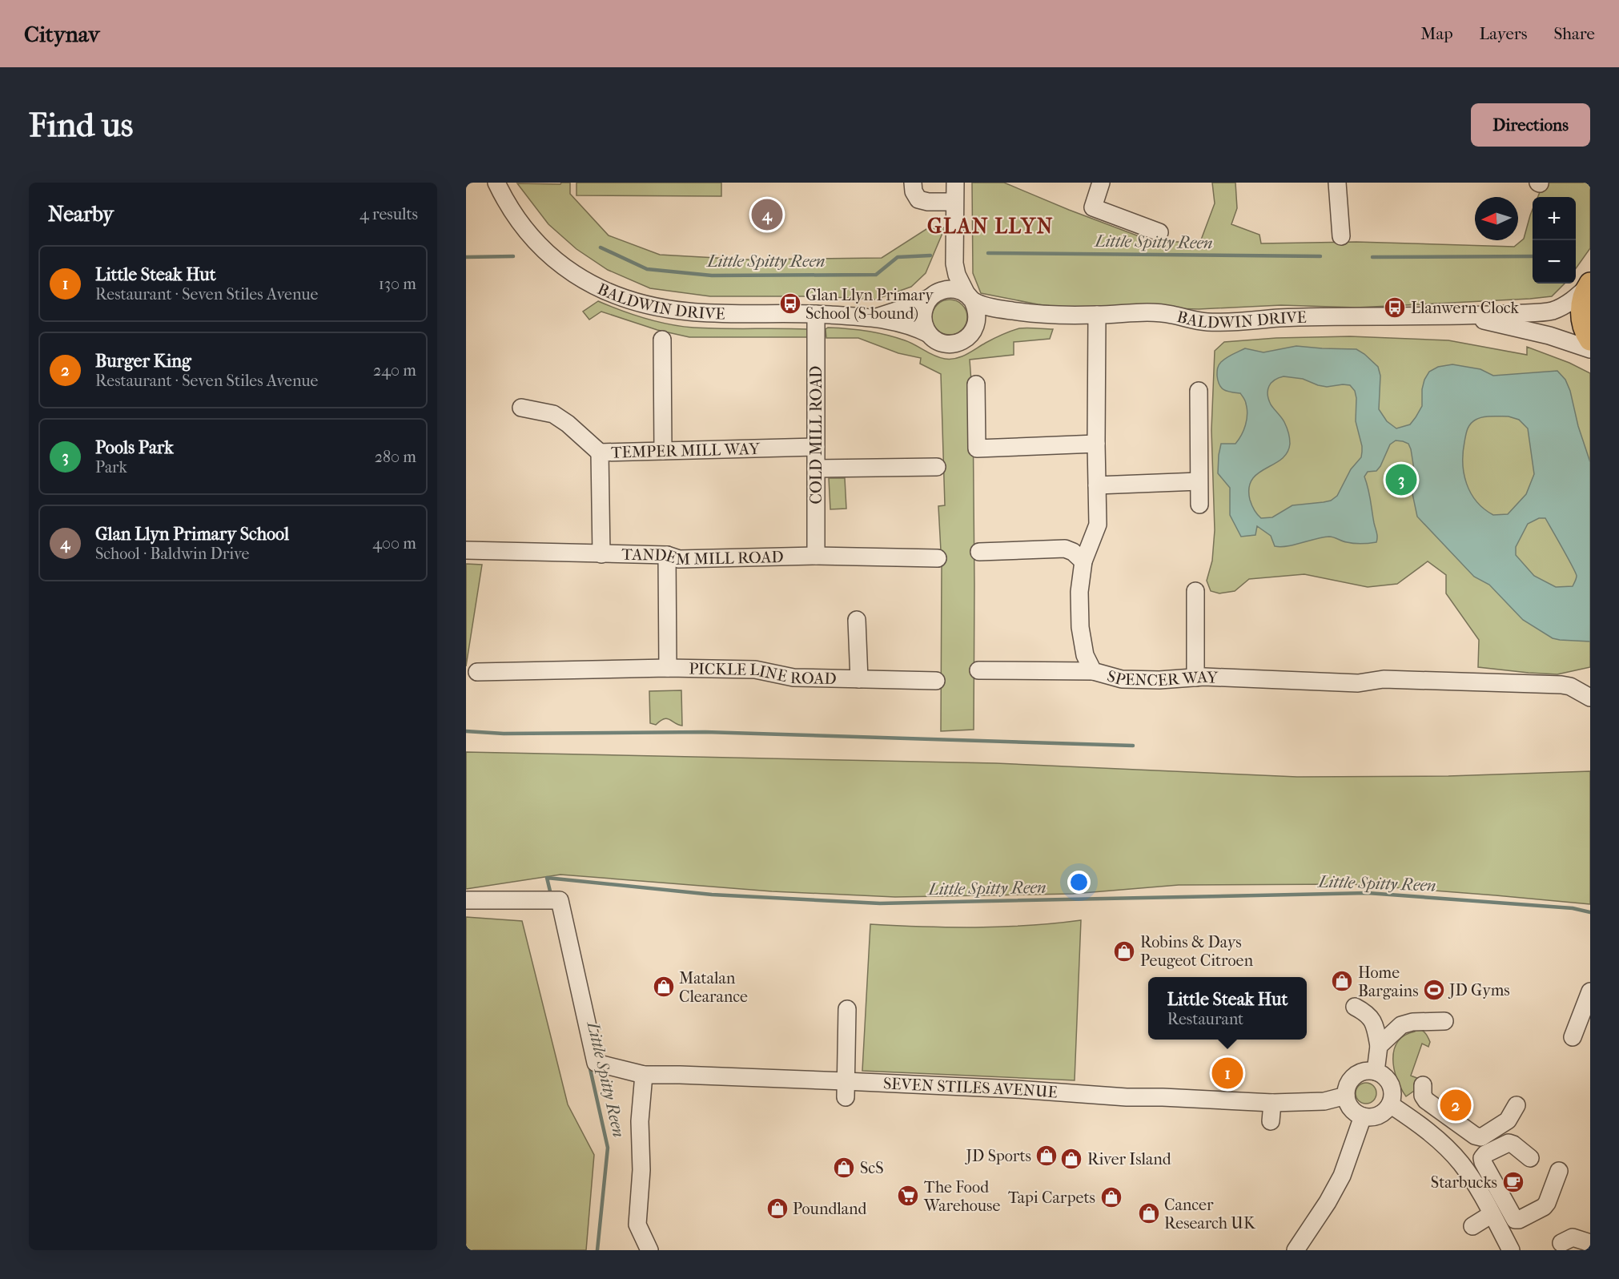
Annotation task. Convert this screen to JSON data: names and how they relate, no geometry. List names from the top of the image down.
{
  "streets": {
    "street": [
      "BALDWIN DRIVE",
      "COLD MILL ROAD",
      "TEMPER MILL WAY",
      "TANDEM MILL ROAD",
      "PICKLE LINE ROAD",
      "SPENCER WAY",
      "SEVEN STILES AVENUE"
    ]
  },
  "crossings": [
    ["BALDWIN DRIVE", "COLD MILL ROAD"],
    ["BALDWIN DRIVE", "SPENCER WAY"],
    ["COLD MILL ROAD", "TEMPER MILL WAY"],
    ["COLD MILL ROAD", "TANDEM MILL ROAD"],
    ["TEMPER MILL WAY", "TANDEM MILL ROAD"],
    ["TANDEM MILL ROAD", "PICKLE LINE ROAD"]
  ],
  "districts": ["GLAN LLYN"],
  "water": ["Little Spitty Reen"],
  "places": {
    "bus stop": ["Glan Llyn Primary School (S-bound)", "Llanwern Clock"],
    "shop": [
      "Robins & Days Peugeot Citroen",
      "Home Bargains",
      "Matalan Clearance",
      "JD Sports",
      "River Island",
      "ScS",
      "Tapi Carpets",
      "Poundland",
      "Cancer Research UK"
    ],
    "sports": ["JD Gyms"],
    "cafe": ["Starbucks"],
    "supermarket": ["The Food Warehouse"]
  },
  "north": "left",
  "page": {
    "header": "Citynav",
    "nav": ["Map", "Layers", "Share"],
    "buttons": "Directions",
    "title": "Find us",
    "heading": ["Nearby", "4 results"],
    "map_buttons": ["+", "−"],
    "pins": [
      "4",
      "3",
      "1",
      "2"
    ],
    "list": [
      {
        "mark": "1",
        "name": "Little Steak Hut",
        "note": "Restaurant · Seven Stiles Avenue",
        "value": "130 m"
      },
      {
        "mark": "2",
        "name": "Burger King",
        "note": "Restaurant · Seven Stiles Avenue",
        "value": "240 m"
      },
      {
        "mark": "3",
        "name": "Pools Park",
        "note": "Park",
        "value": "280 m"
      },
      {
        "mark": "4",
        "name": "Glan Llyn Primary School",
        "note": "School · Baldwin Drive",
        "value": "400 m"
      }
    ],
    "popup": ["Little Steak Hut", "Restaurant"]
  }
}
